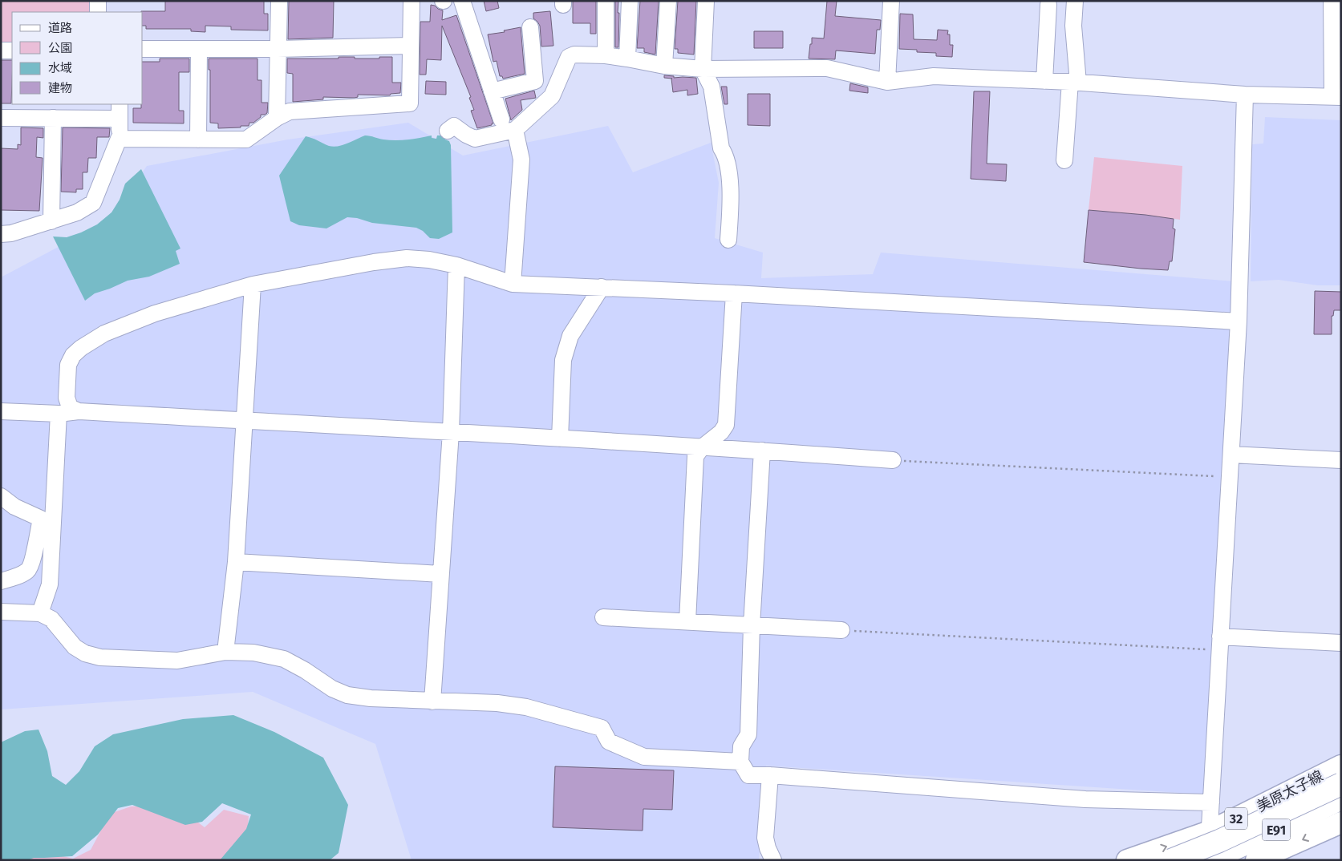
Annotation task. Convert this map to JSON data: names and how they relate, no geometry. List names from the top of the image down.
{
  "streets": {
    "highway": ["E91"],
    "main road": ["美原太子線", "32"]
  },
  "one_way": ["美原太子線"],
  "legend": [
    "道路",
    "公園",
    "水域",
    "建物"
  ]
}
